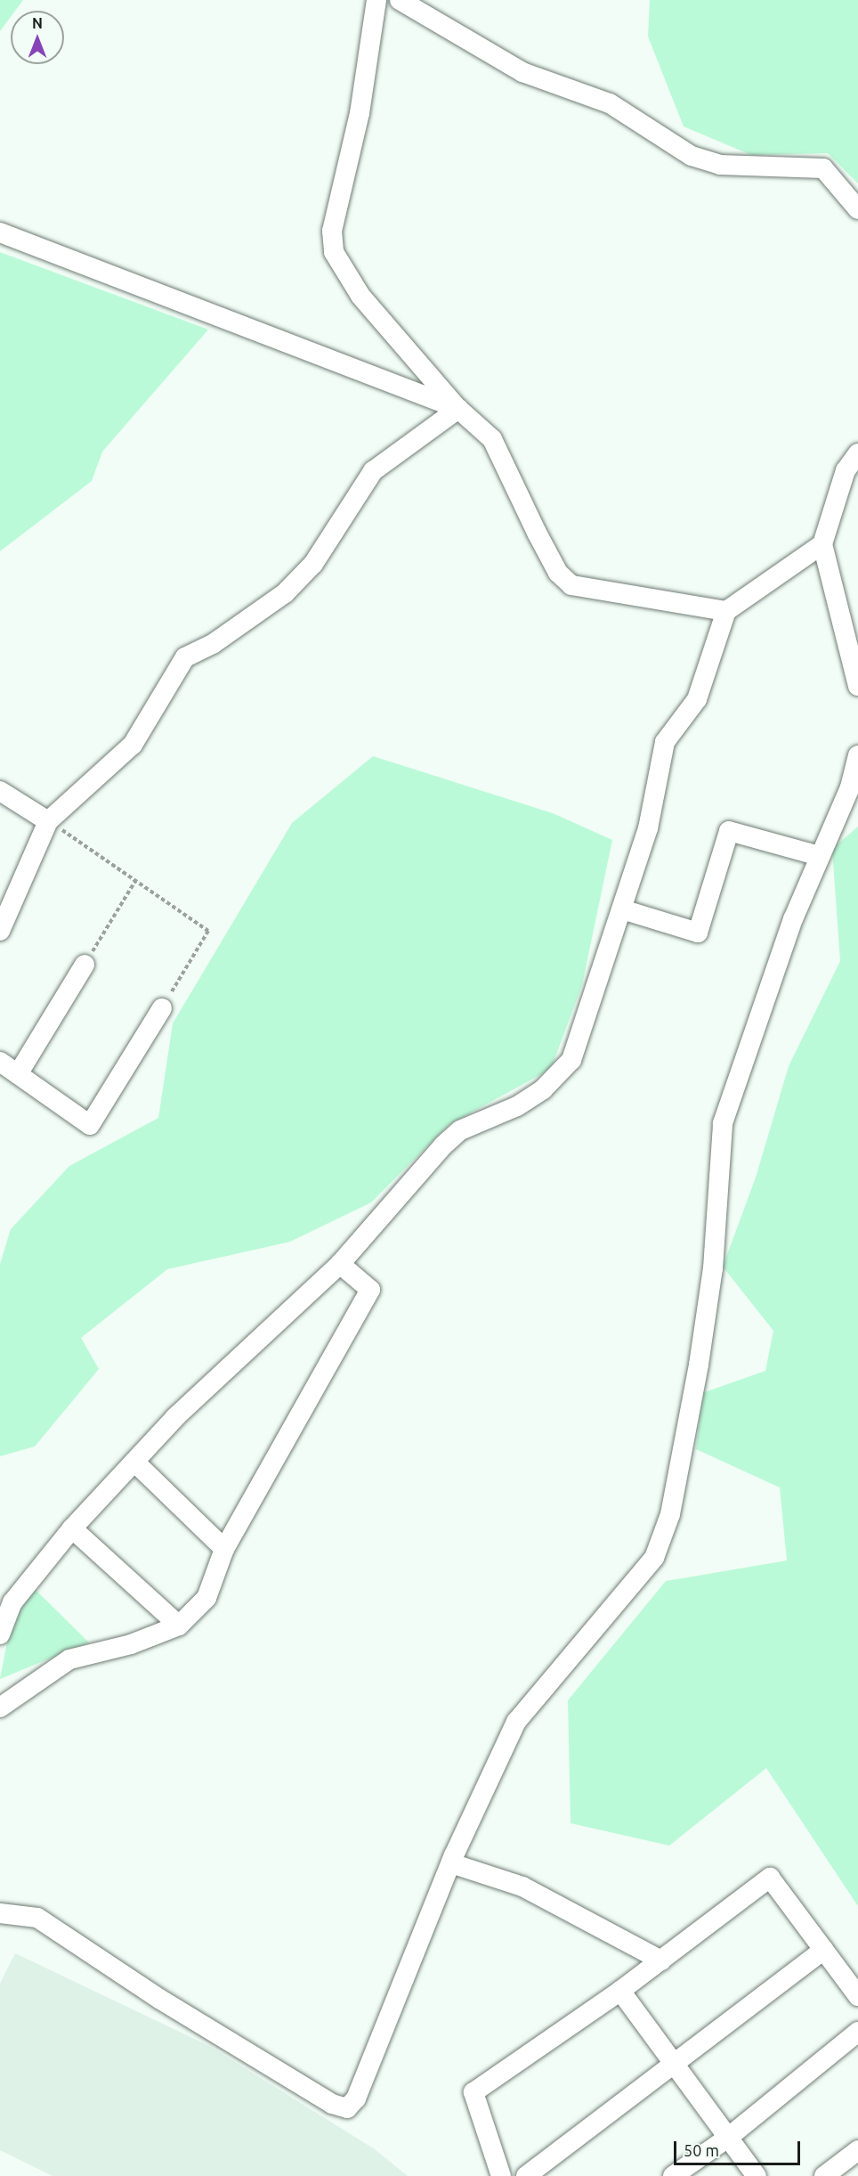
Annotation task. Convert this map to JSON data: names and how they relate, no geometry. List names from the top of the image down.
{
  "scale_bar": "50 m",
  "north": "top"
}
